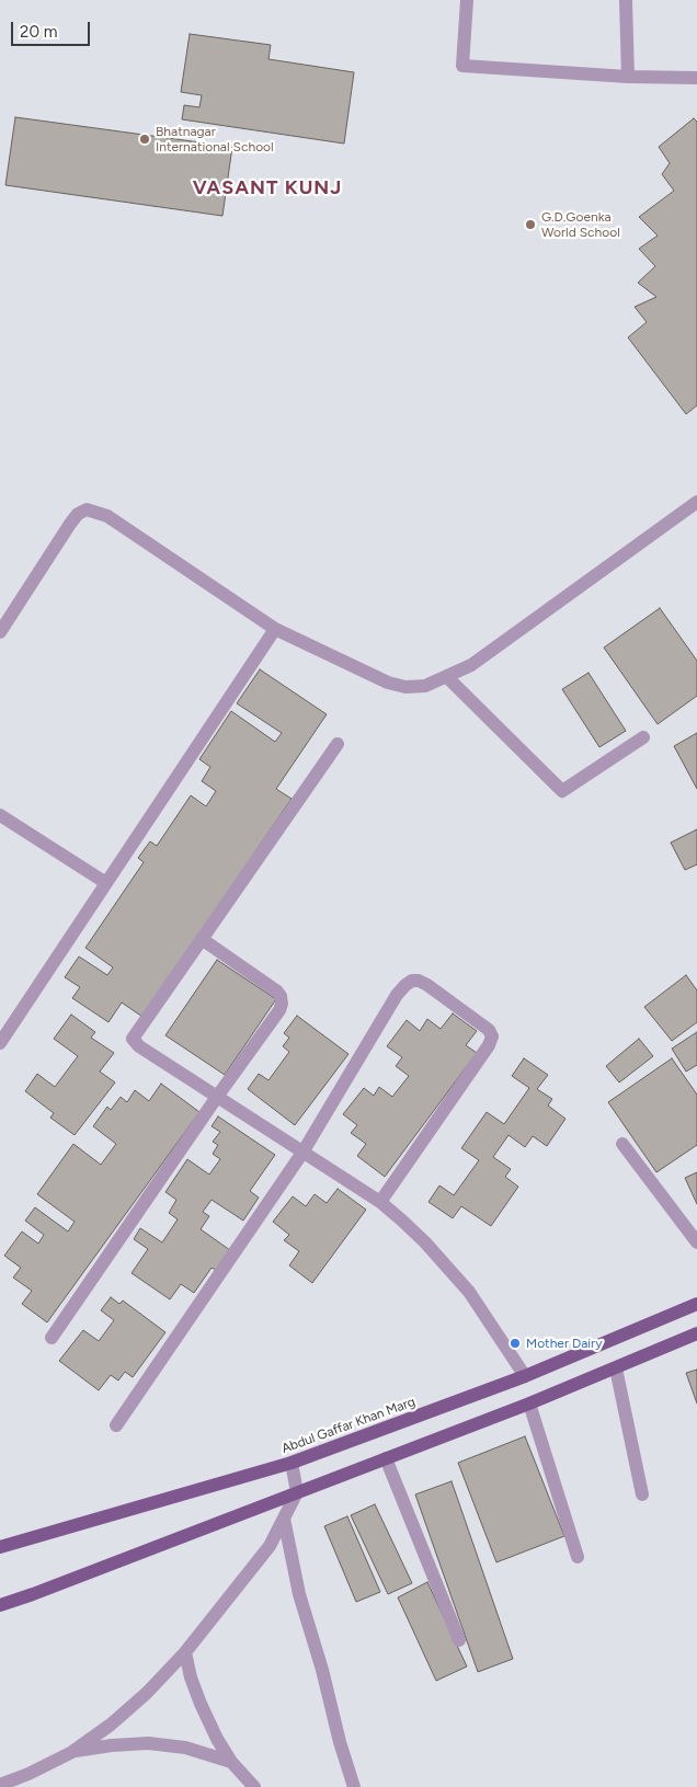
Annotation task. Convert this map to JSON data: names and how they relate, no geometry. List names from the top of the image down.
{
  "streets": {
    "main road": ["Abdul Gaffar Khan Marg"]
  },
  "districts": ["VASANT KUNJ"],
  "places": ["Bhatnagar International School", "G.D.Goenka World School", "Mother Dairy"],
  "scale_bar": "20 m"
}
